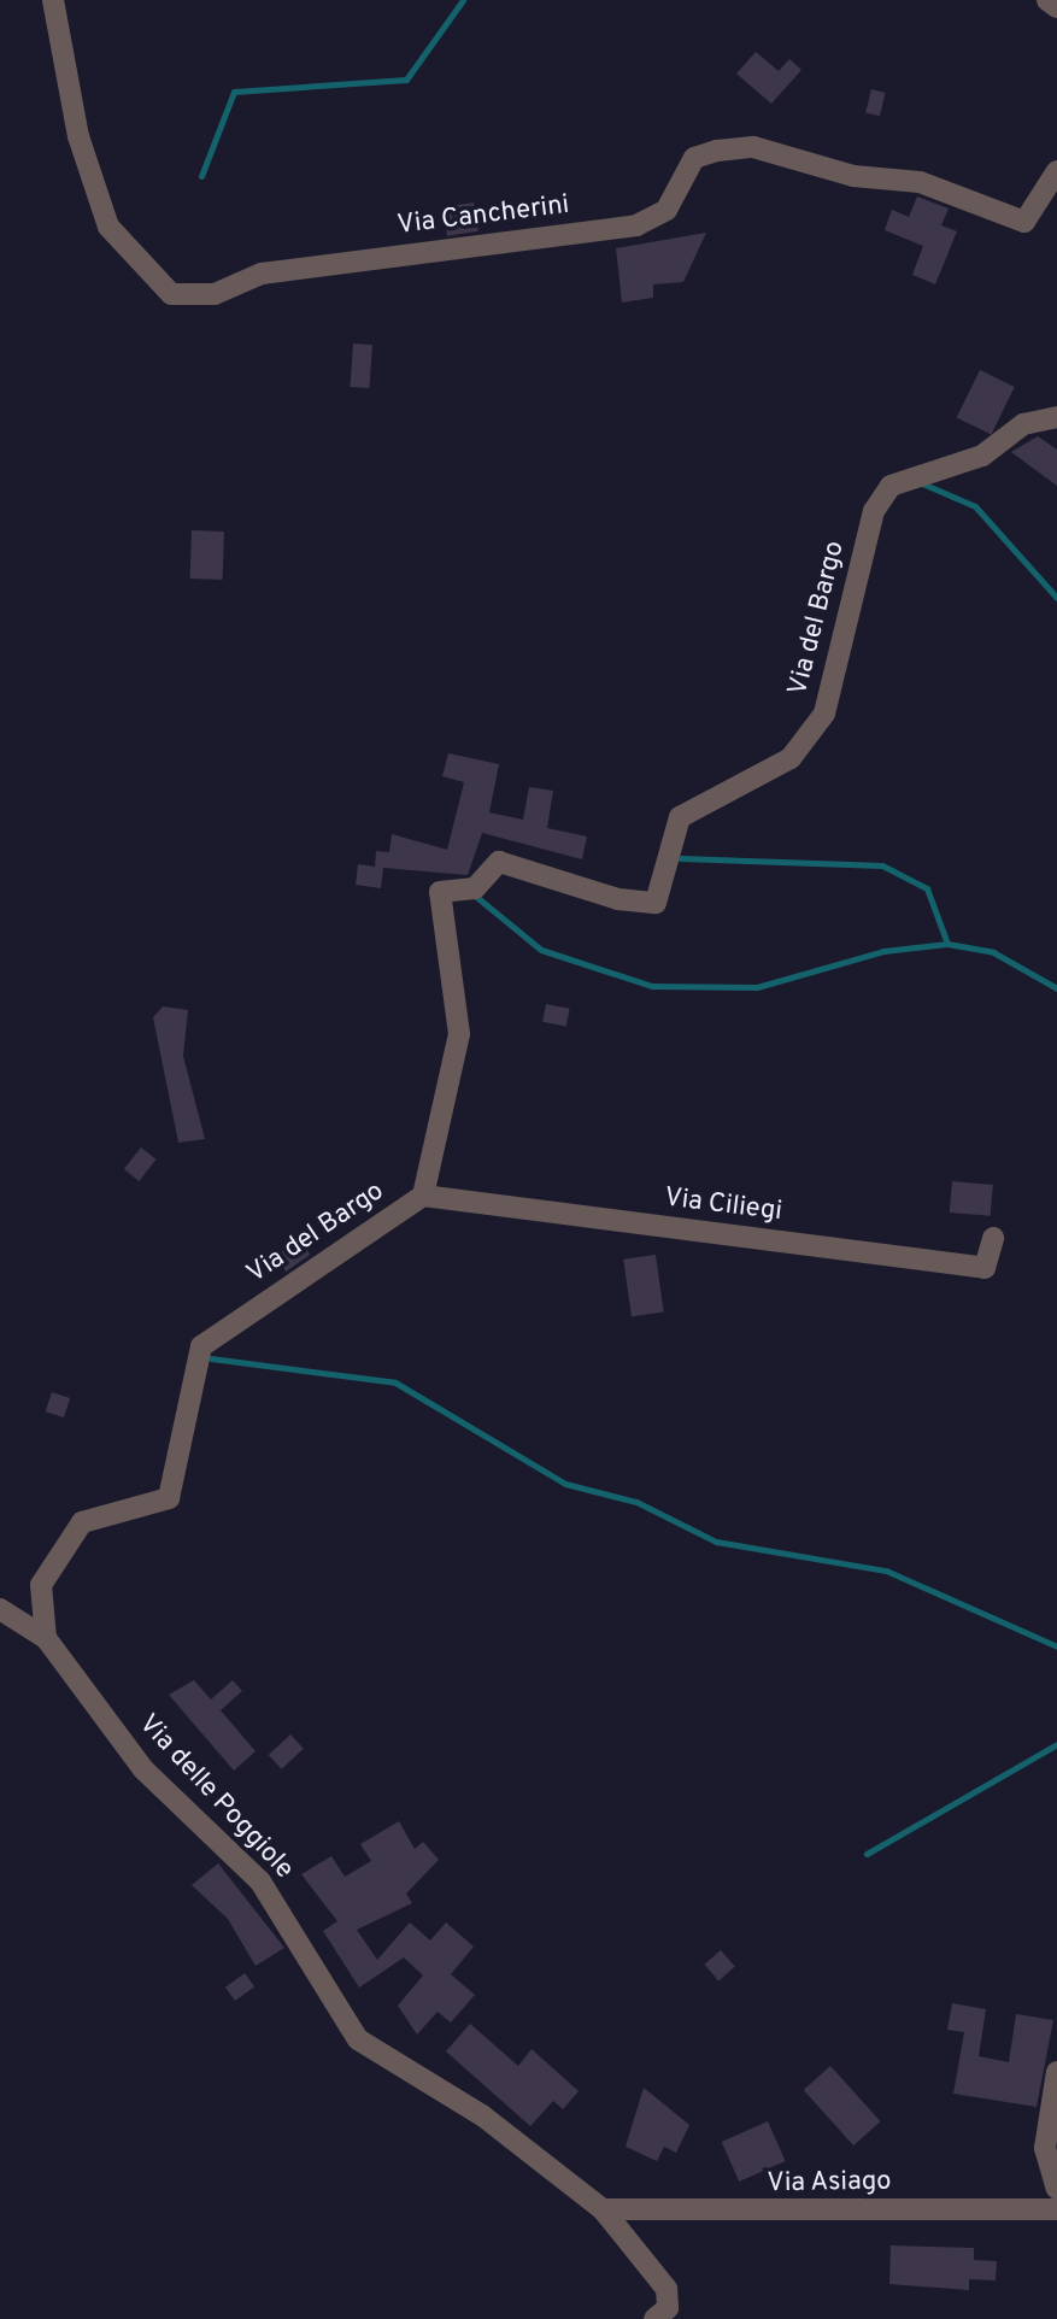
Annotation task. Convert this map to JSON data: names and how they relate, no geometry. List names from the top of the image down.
{
  "streets": {
    "street": [
      "Via Cancherini",
      "Via del Bargo",
      "Via Ciliegi",
      "Via delle Poggiole",
      "Via Asiago"
    ]
  },
  "crossings": [
    ["Via del Bargo", "Via Ciliegi"],
    ["Via del Bargo", "Via delle Poggiole"],
    ["Via delle Poggiole", "Via Asiago"]
  ]
}
